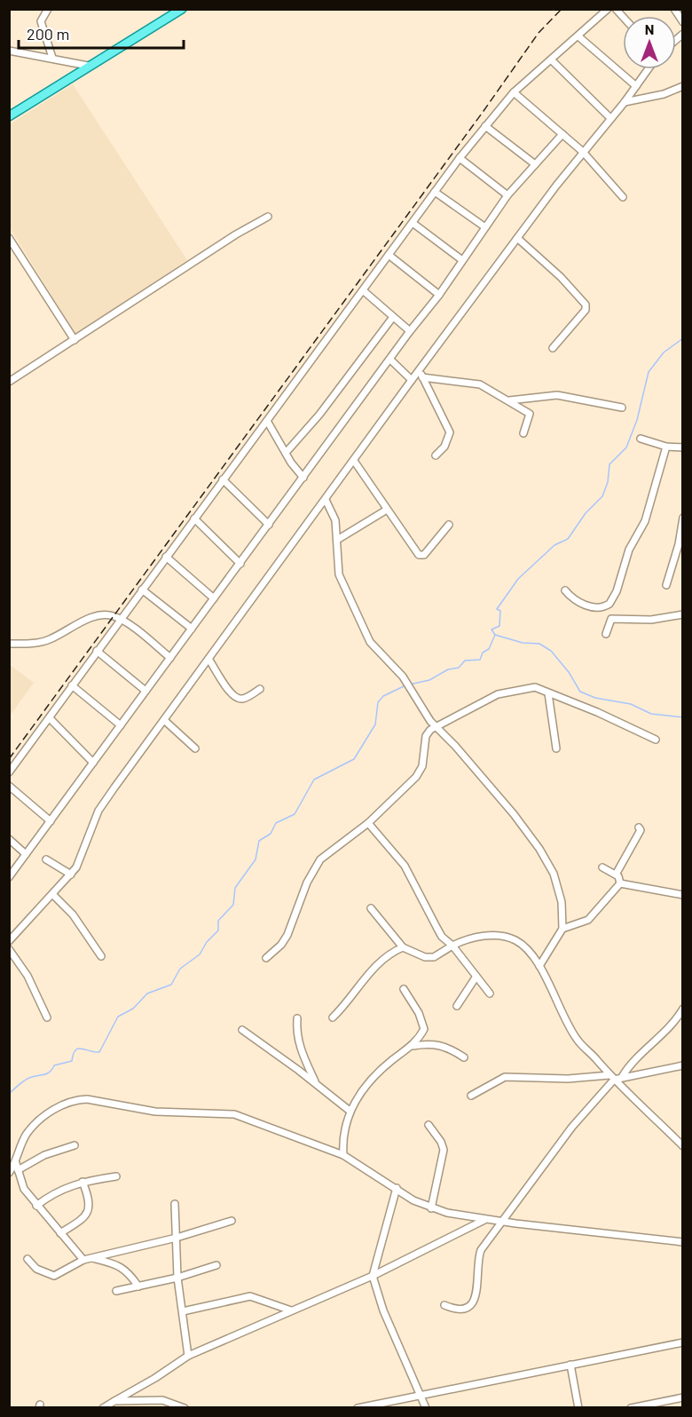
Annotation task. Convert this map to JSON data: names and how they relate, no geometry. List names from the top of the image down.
{
  "scale_bar": "200 m",
  "north": "top"
}
